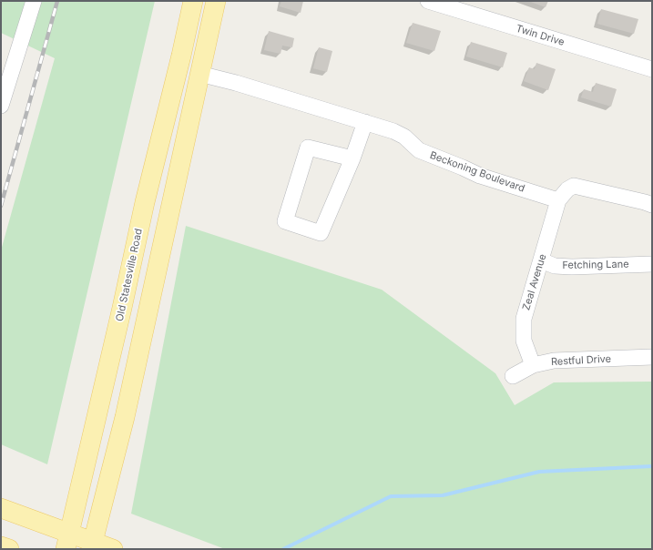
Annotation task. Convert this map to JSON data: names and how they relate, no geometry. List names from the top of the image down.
{
  "streets": {
    "main road": ["Old Statesville Road"],
    "street": [
      "Twin Drive",
      "Beckoning Boulevard",
      "Fetching Lane",
      "Zeal Avenue",
      "Restful Drive"
    ]
  },
  "crossings": [
    ["Beckoning Boulevard", "Zeal Avenue"],
    ["Fetching Lane", "Zeal Avenue"],
    ["Zeal Avenue", "Restful Drive"]
  ]
}
